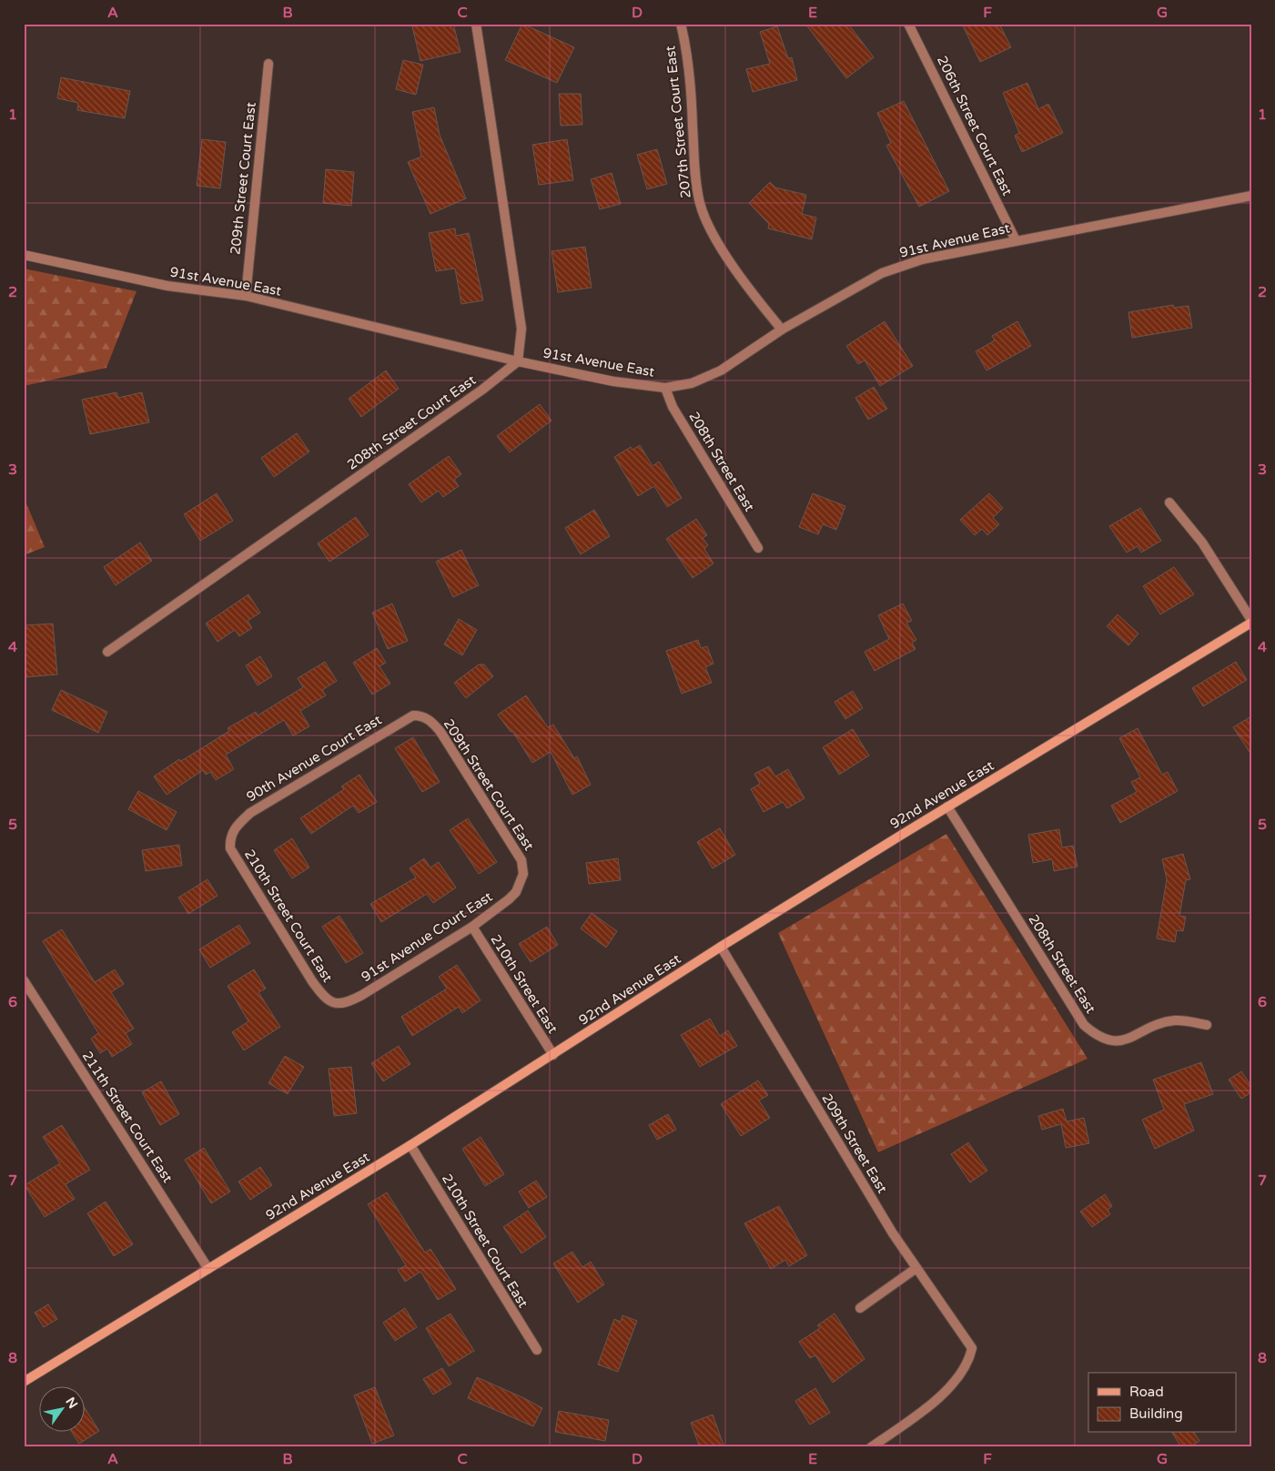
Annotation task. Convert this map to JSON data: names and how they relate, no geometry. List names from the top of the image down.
{
  "streets": {
    "street": [
      "207th Street Court East",
      "206th Street Court East",
      "209th Street Court East",
      "91st Avenue East",
      "208th Street Court East",
      "208th Street East",
      "90th Avenue Court East",
      "92nd Avenue East",
      "210th Street Court East",
      "91st Avenue Court East",
      "210th Street East",
      "211th Street Court East",
      "209th Street East"
    ]
  },
  "crossings": [
    ["207th Street Court East", "91st Avenue East"],
    ["206th Street Court East", "91st Avenue East"],
    ["209th Street Court East", "91st Avenue East"],
    ["209th Street Court East", "90th Avenue Court East"],
    ["209th Street Court East", "91st Avenue Court East"],
    ["91st Avenue East", "208th Street Court East"],
    ["91st Avenue East", "208th Street East"],
    ["208th Street East", "92nd Avenue East"],
    ["90th Avenue Court East", "210th Street Court East"],
    ["92nd Avenue East", "210th Street Court East"],
    ["92nd Avenue East", "210th Street East"],
    ["92nd Avenue East", "211th Street Court East"],
    ["92nd Avenue East", "209th Street East"],
    ["210th Street Court East", "91st Avenue Court East"],
    ["91st Avenue Court East", "210th Street East"]
  ],
  "legend": ["Road", "Building"],
  "north": "top right",
  "grid": {
    "columns": [
      "A",
      "B",
      "C",
      "D",
      "E",
      "F",
      "G"
    ],
    "rows": [
      "1",
      "2",
      "3",
      "4",
      "5",
      "6",
      "7",
      "8"
    ]
  }
}
